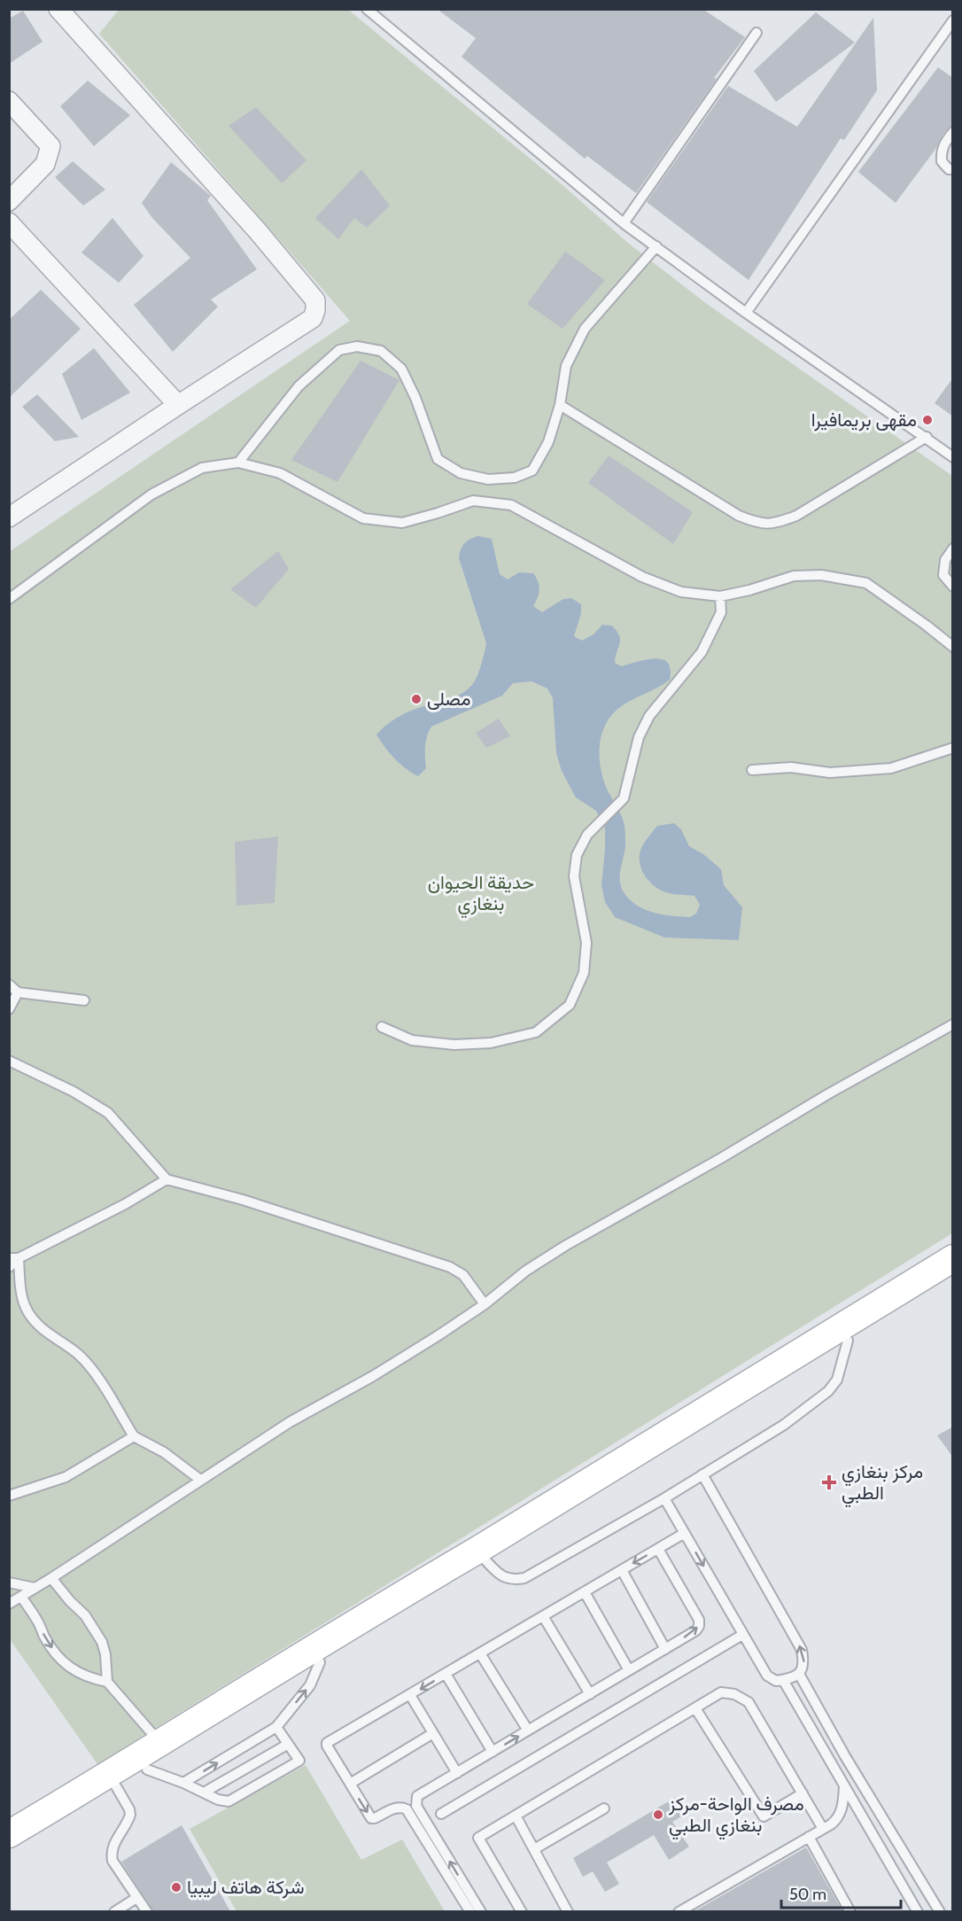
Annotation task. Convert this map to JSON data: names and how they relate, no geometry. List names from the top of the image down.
{
  "parks": ["حديقة الحيوان بنغازي"],
  "places": {
    "other": [
      "مقهى بريمافيرا",
      "مصلى",
      "مصرف الواحة-مركز بنغازي الطبي",
      "شركة هاتف ليبيا"
    ],
    "health": ["مركز بنغازي الطبي"]
  },
  "scale_bar": "50 m"
}
